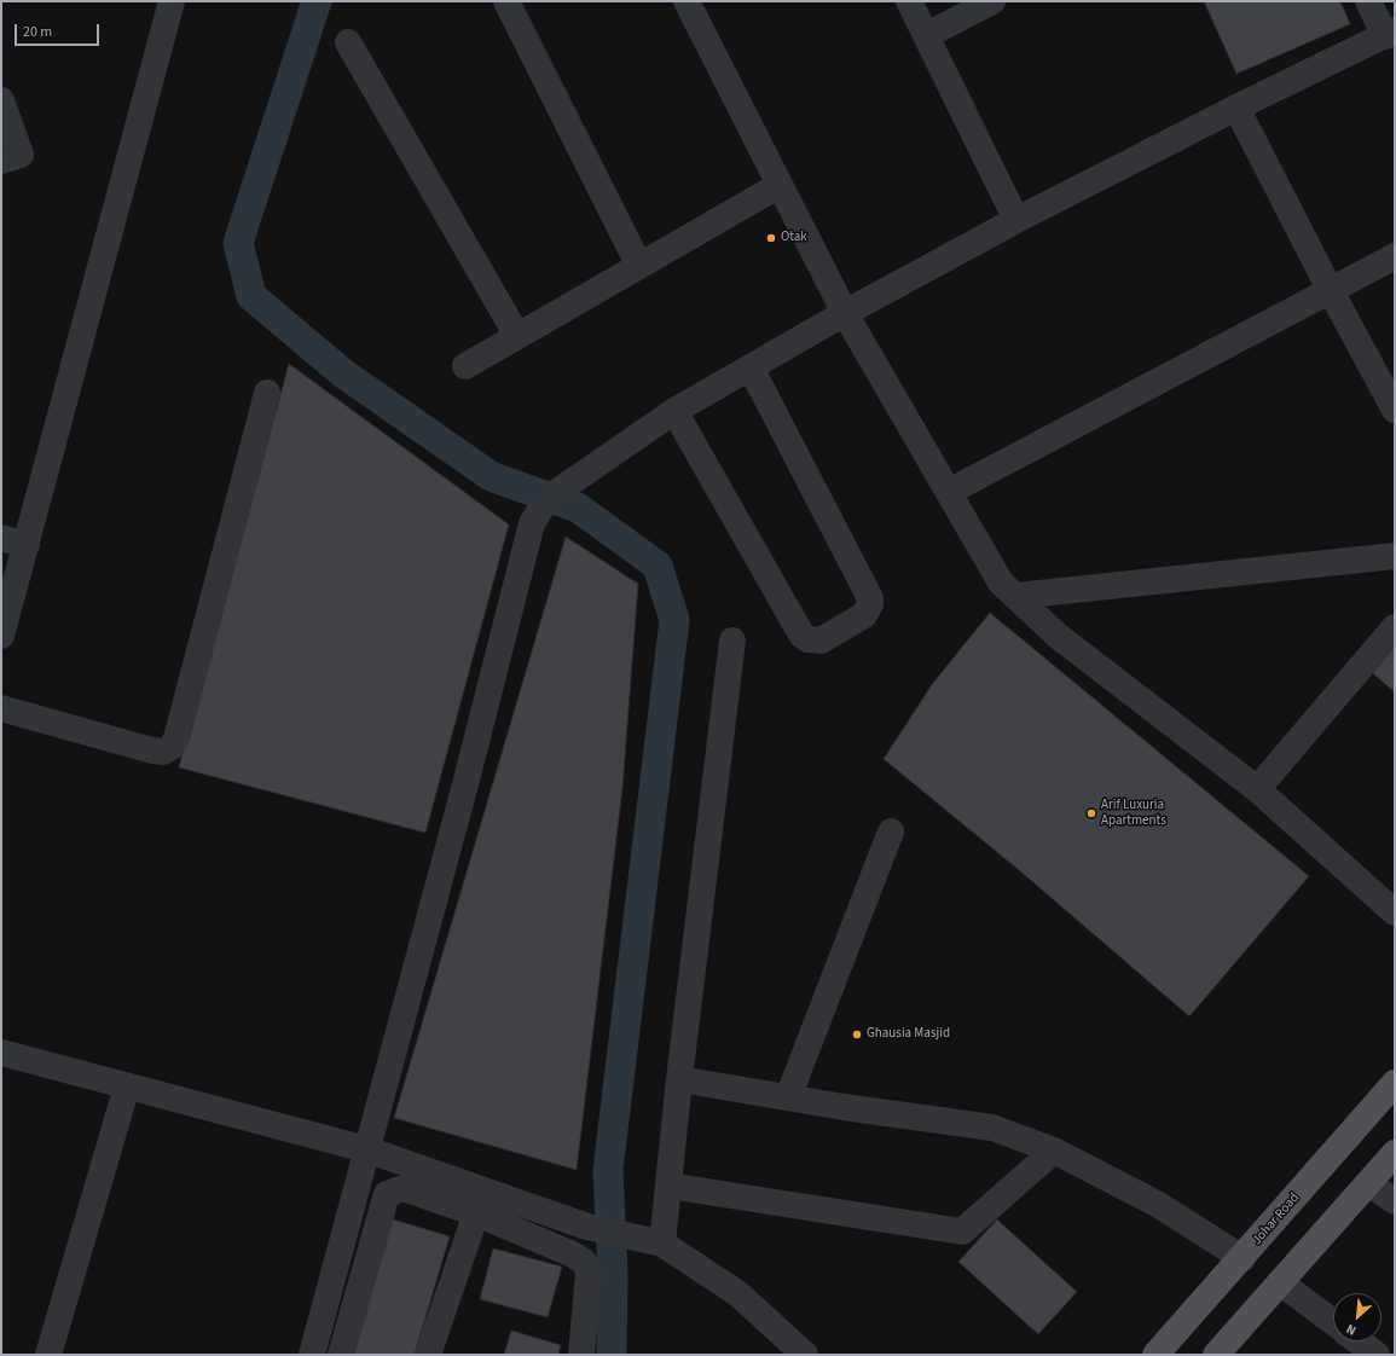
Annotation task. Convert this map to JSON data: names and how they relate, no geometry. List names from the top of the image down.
{
  "streets": {
    "main road": ["Johar Road"]
  },
  "places": ["Otak", "Arif Luxuria Apartments", "Ghausia Masjid"],
  "scale_bar": "20 m",
  "north": "bottom left"
}
